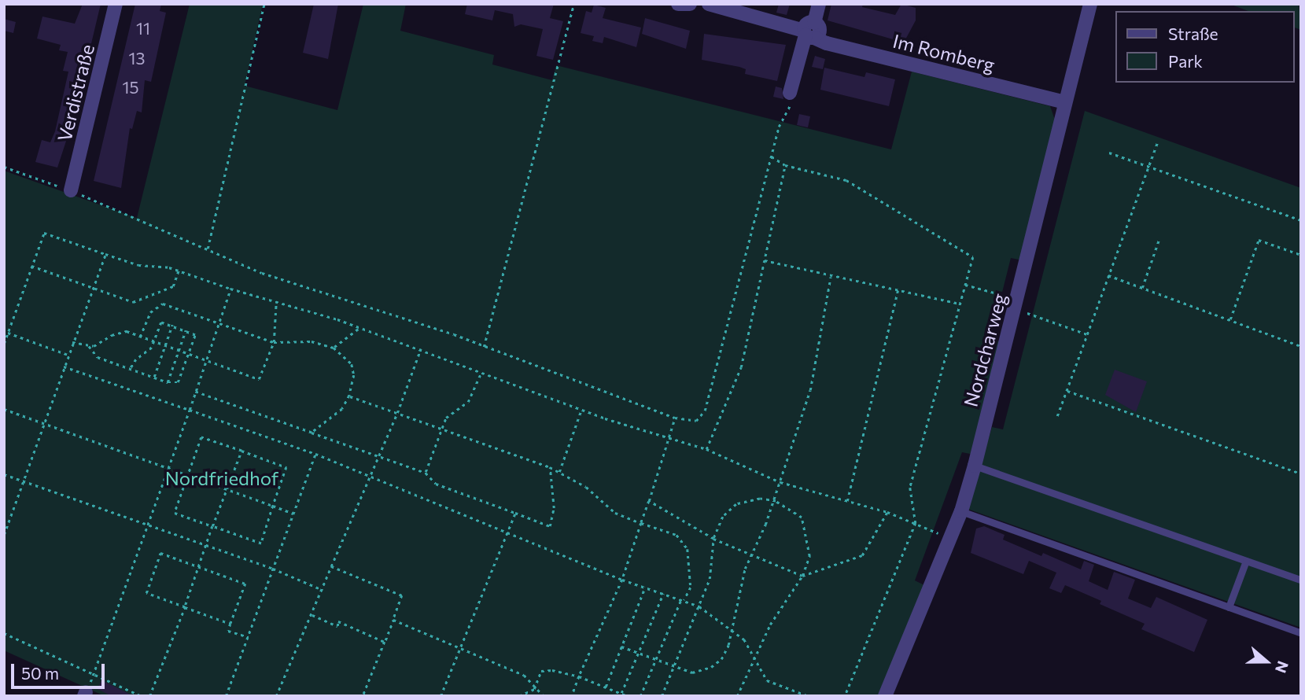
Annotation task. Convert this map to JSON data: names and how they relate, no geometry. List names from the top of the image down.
{
  "streets": {
    "street": ["Im Romberg", "Verdistraße", "Nordcharweg"]
  },
  "crossings": [
    ["Im Romberg", "Nordcharweg"]
  ],
  "parks": ["Nordfriedhof"],
  "house_numbers": ["11", "13", "15"],
  "legend": ["Straße", "Park"],
  "scale_bar": "50 m",
  "north": "right"
}
